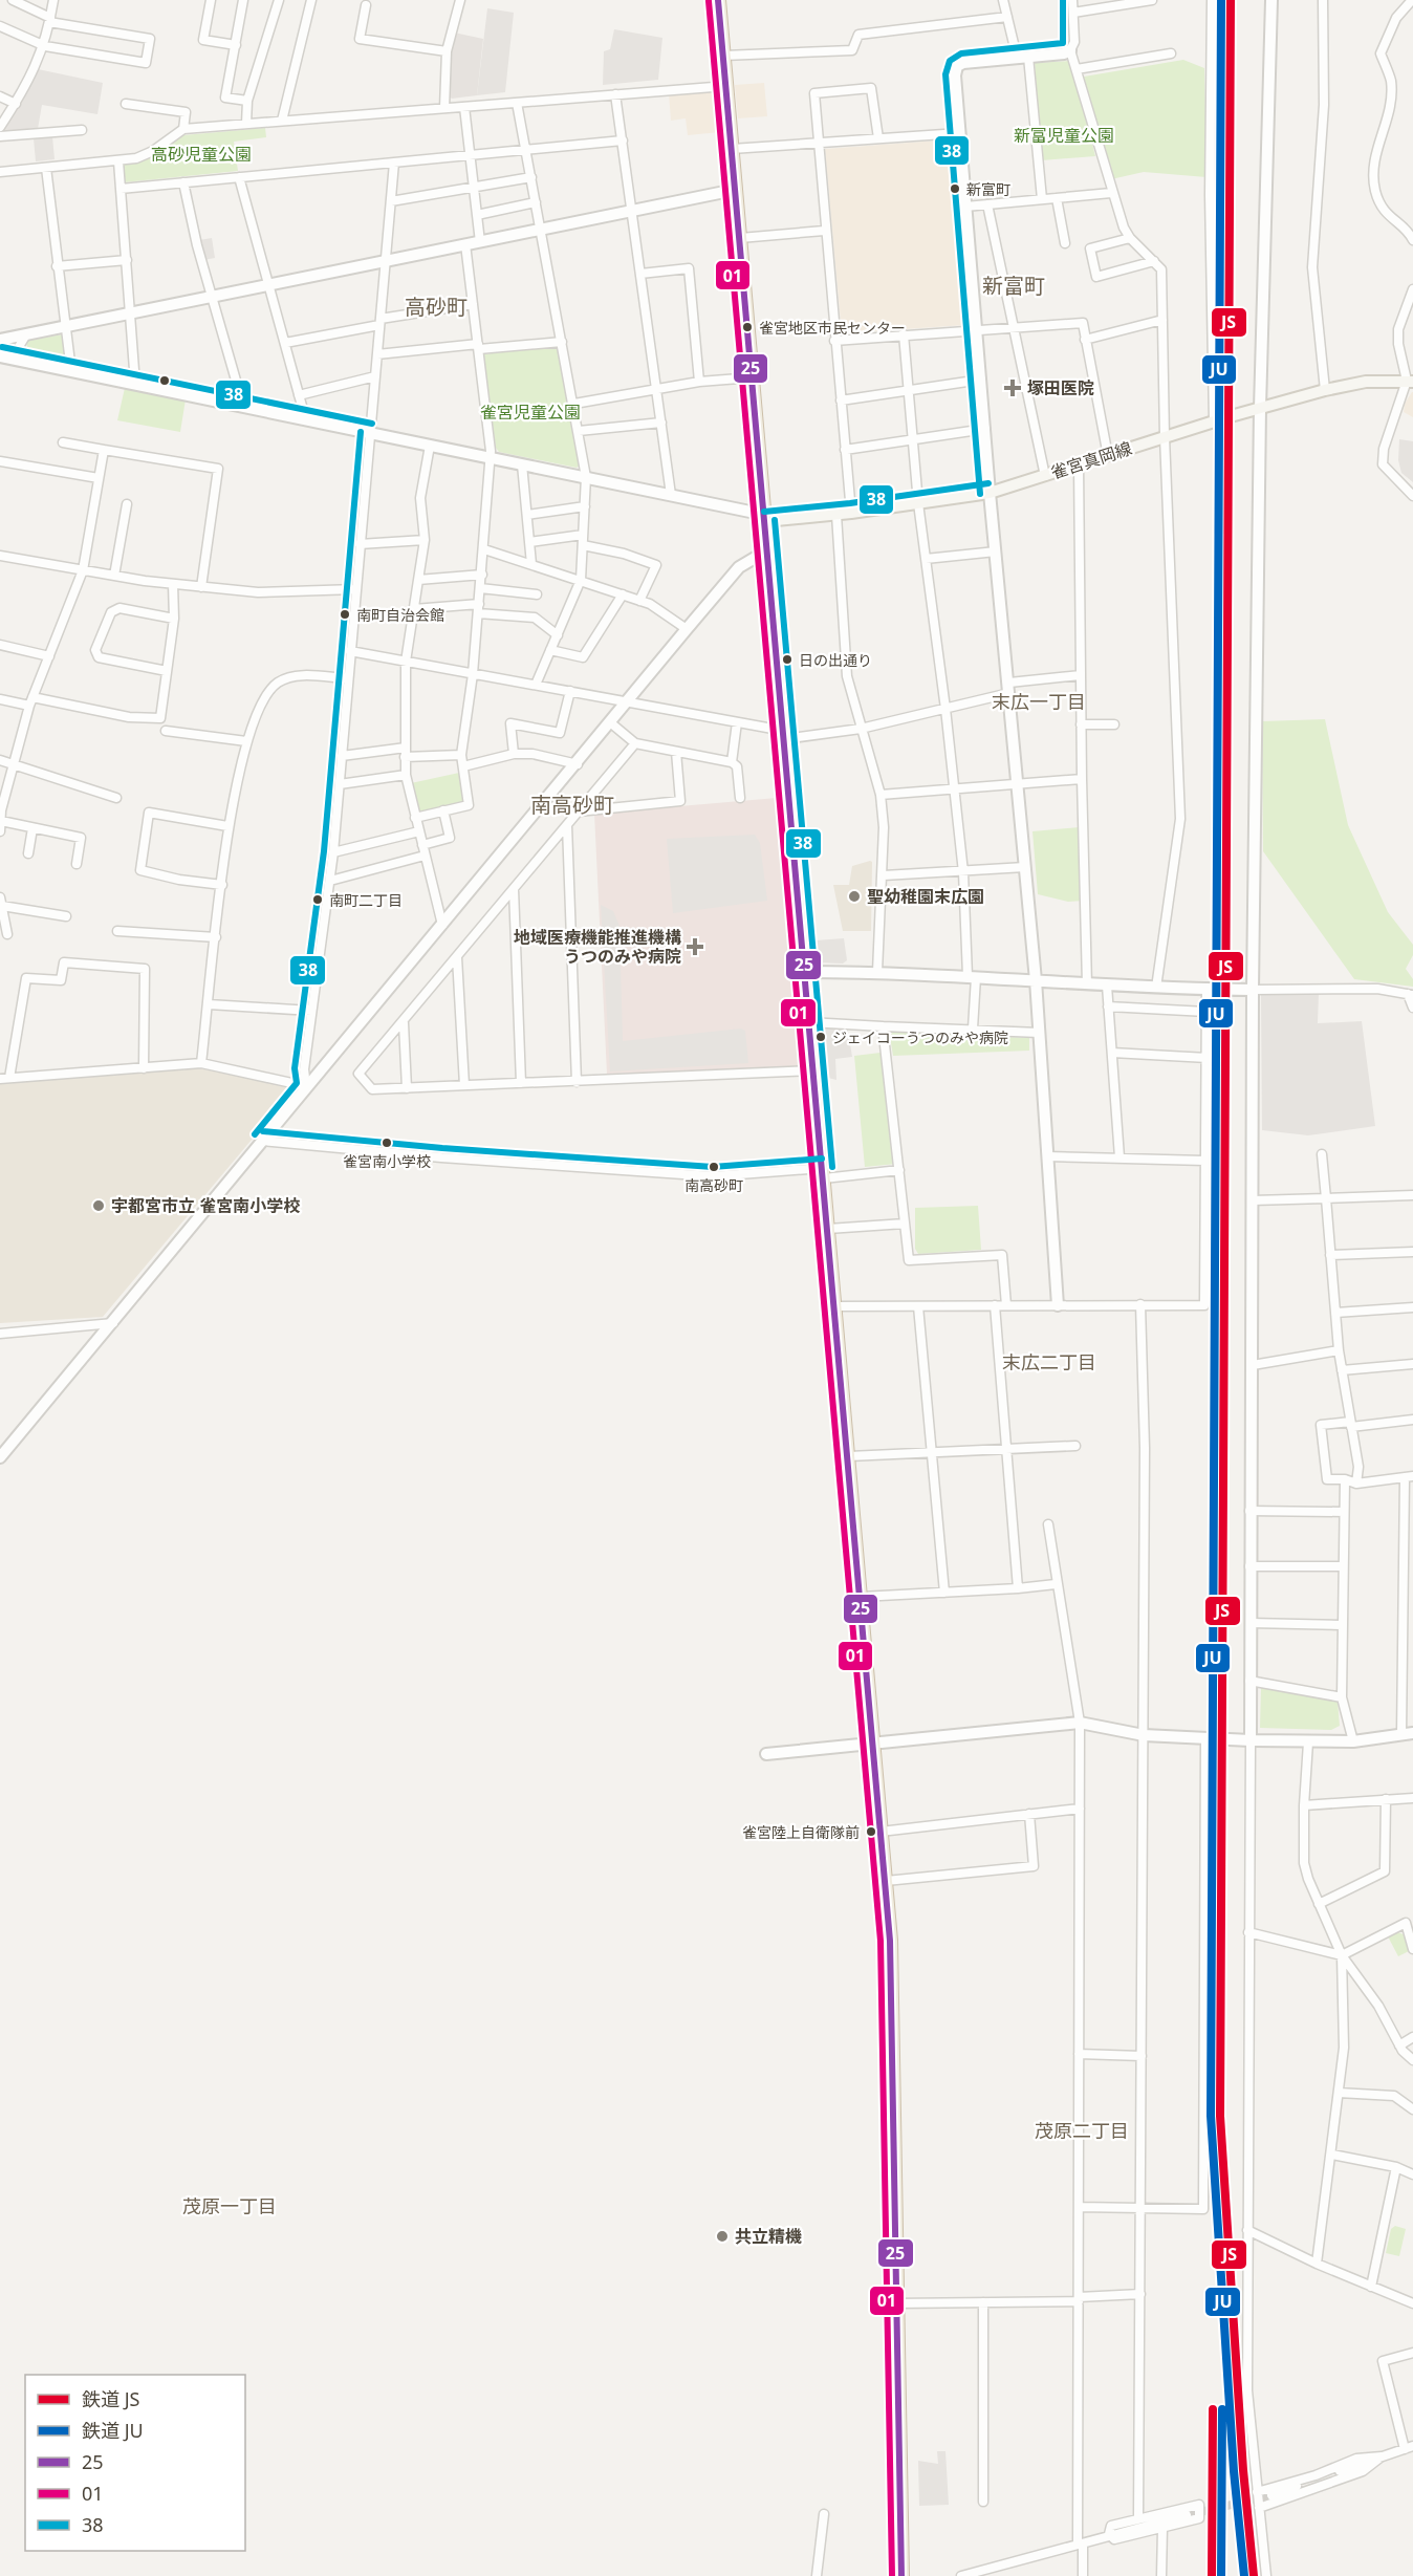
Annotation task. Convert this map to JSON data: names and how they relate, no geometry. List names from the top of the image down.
{
  "streets": {
    "main road": ["雀宮真岡線"]
  },
  "districts": [
    "新富町",
    "高砂町",
    "末広一丁目",
    "南高砂町",
    "末広二丁目",
    "茂原二丁目",
    "茂原一丁目"
  ],
  "parks": ["新富児童公園", "高砂児童公園", "雀宮児童公園"],
  "places": {
    "other": [
      "新富町",
      "雀宮地区市民センター",
      "南町自治会館",
      "日の出通り",
      "聖幼稚園末広園",
      "南町二丁目",
      "ジェイコーうつのみや病院",
      "雀宮南小学校",
      "南高砂町",
      "宇都宮市立 雀宮南小学校",
      "雀宮陸上自衛隊前",
      "共立精機"
    ],
    "health": ["塚田医院", "地域医療機能推進機構 うつのみや病院"]
  },
  "lines": [
    "rail line JS",
    "rail line JU",
    "transit line 25",
    "transit line 38",
    "transit line 01"
  ],
  "legend": [
    "鉄道 JS",
    "鉄道 JU",
    "25",
    "01",
    "38"
  ]
}
